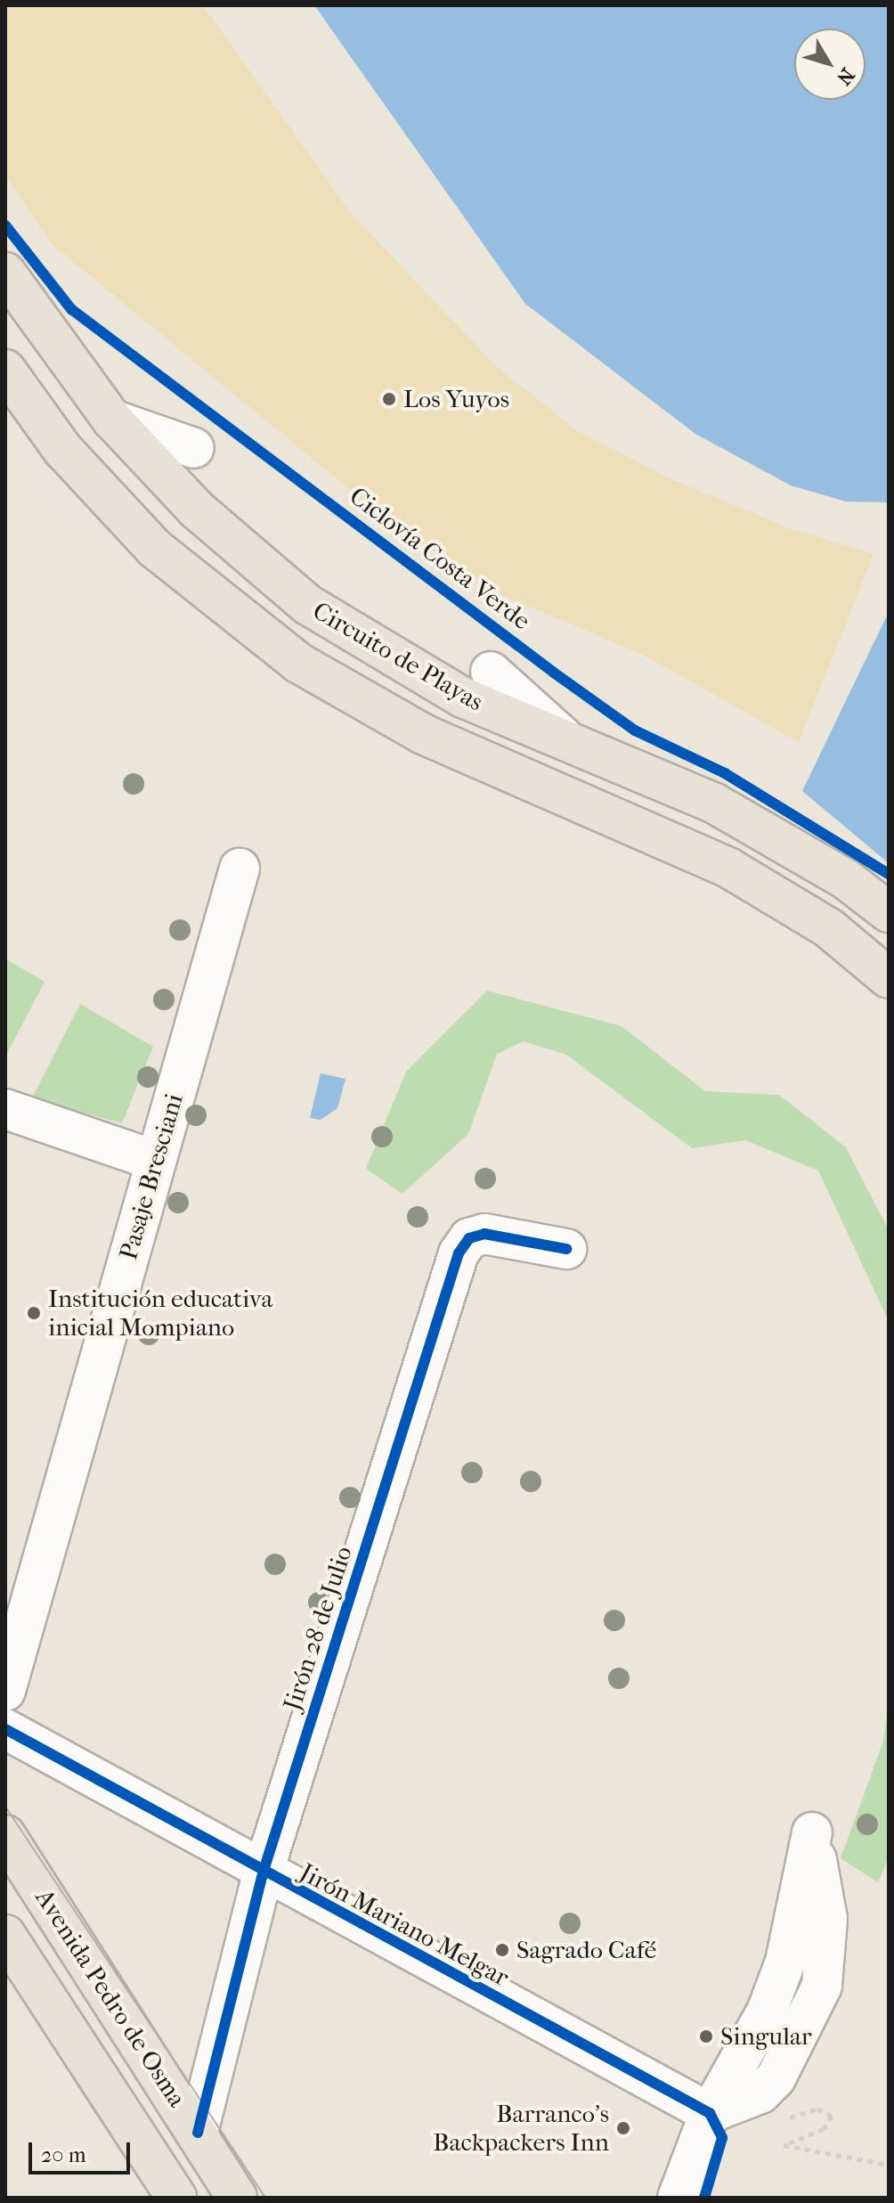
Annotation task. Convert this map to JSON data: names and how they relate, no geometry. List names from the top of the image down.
{
  "streets": {
    "main road": ["Circuito de Playas", "Jirón 28 de Julio", "Avenida Pedro de Osma"],
    "street": ["Pasaje Bresciani", "Jirón Mariano Melgar"],
    "cycle path": ["Ciclovía Costa Verde"]
  },
  "crossings": [
    ["Jirón 28 de Julio", "Jirón Mariano Melgar"],
    ["Jirón 28 de Julio", "Avenida Pedro de Osma"]
  ],
  "places": [
    "Los Yuyos",
    "Institución educativa inicial Mompiano",
    "Sagrado Café",
    "Singular",
    "Barranco's Backpackers Inn"
  ],
  "scale_bar": "20 m",
  "north": "bottom right"
}
